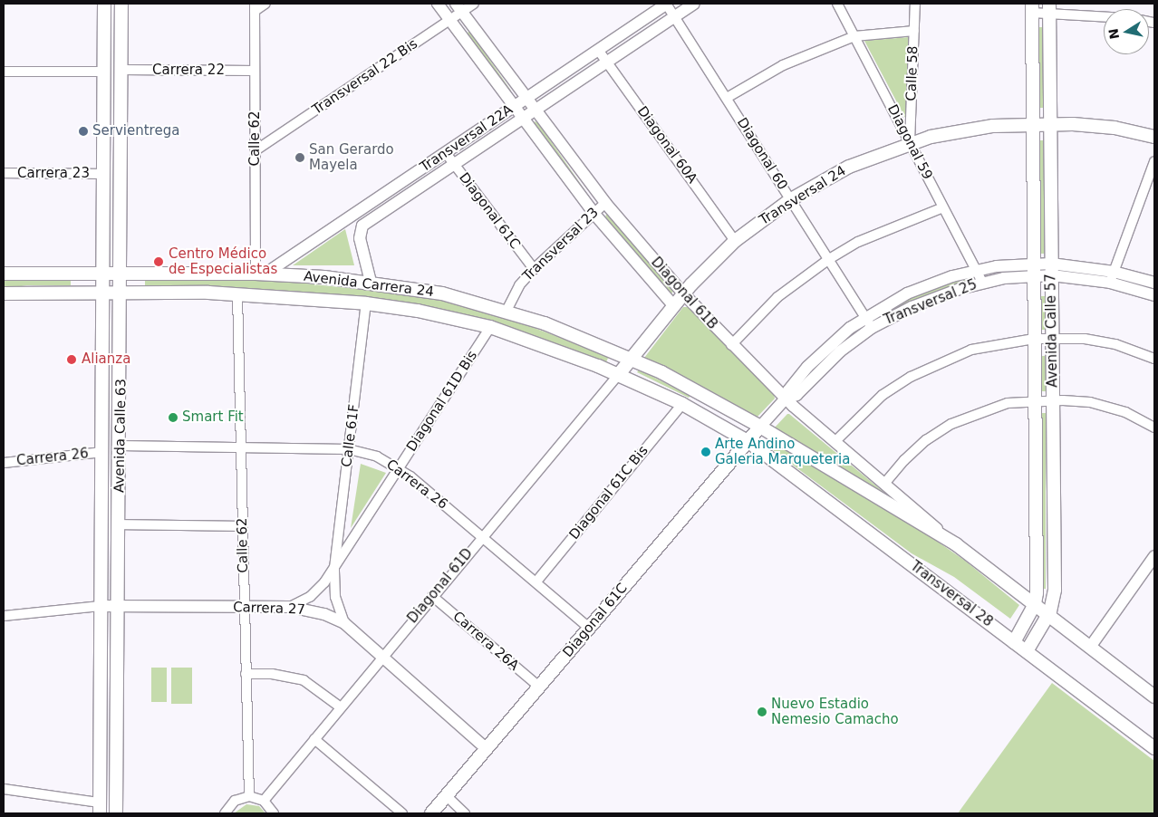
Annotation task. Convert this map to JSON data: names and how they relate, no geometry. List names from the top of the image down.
{
  "streets": {
    "main road": [
      "Transversal 24",
      "Diagonal 61C",
      "Avenida Carrera 24",
      "Avenida Calle 57",
      "Avenida Calle 63",
      "Transversal 28"
    ],
    "street": [
      "Carrera 22",
      "Calle 58",
      "Transversal 22 Bis",
      "Calle 62",
      "Transversal 22A",
      "Diagonal 59",
      "Diagonal 60A",
      "Diagonal 60",
      "Carrera 23",
      "Transversal 23",
      "Diagonal 61B",
      "Transversal 25",
      "Diagonal 61D Bis",
      "Calle 61F",
      "Carrera 26",
      "Diagonal 61C Bis",
      "Diagonal 61D",
      "Carrera 27",
      "Carrera 26A"
    ]
  },
  "crossings": [
    ["Carrera 22", "Calle 62"],
    ["Carrera 22", "Avenida Calle 63"],
    ["Calle 58", "Diagonal 59"],
    ["Calle 58", "Transversal 24"],
    ["Transversal 22 Bis", "Calle 62"],
    ["Transversal 22 Bis", "Diagonal 61B"],
    ["Calle 62", "Transversal 22A"],
    ["Calle 62", "Avenida Carrera 24"],
    ["Calle 62", "Carrera 26"],
    ["Calle 62", "Carrera 27"],
    ["Transversal 22A", "Diagonal 60A"],
    ["Transversal 22A", "Diagonal 60"],
    ["Transversal 22A", "Diagonal 61C"],
    ["Transversal 22A", "Avenida Carrera 24"],
    ["Transversal 22A", "Diagonal 61B"],
    ["Diagonal 59", "Transversal 24"],
    ["Diagonal 59", "Transversal 25"],
    ["Diagonal 60A", "Transversal 24"],
    ["Diagonal 60", "Transversal 24"],
    ["Diagonal 60", "Transversal 25"],
    ["Carrera 23", "Avenida Calle 63"],
    ["Transversal 24", "Avenida Carrera 24"],
    ["Transversal 24", "Diagonal 61B"],
    ["Transversal 24", "Avenida Calle 57"],
    ["Transversal 24", "Diagonal 61D"],
    ["Diagonal 61C", "Transversal 23"],
    ["Diagonal 61C", "Avenida Carrera 24"],
    ["Diagonal 61C", "Transversal 25"],
    ["Diagonal 61C", "Carrera 26"],
    ["Diagonal 61C", "Transversal 28"],
    ["Diagonal 61C", "Carrera 27"],
    ["Diagonal 61C", "Carrera 26A"],
    ["Transversal 23", "Avenida Carrera 24"],
    ["Transversal 23", "Diagonal 61B"],
    ["Avenida Carrera 24", "Transversal 25"],
    ["Avenida Carrera 24", "Diagonal 61D Bis"],
    ["Avenida Carrera 24", "Avenida Calle 63"],
    ["Avenida Carrera 24", "Calle 61F"],
    ["Avenida Carrera 24", "Diagonal 61C Bis"],
    ["Avenida Carrera 24", "Diagonal 61D"],
    ["Avenida Carrera 24", "Transversal 28"],
    ["Diagonal 61B", "Transversal 25"],
    ["Transversal 25", "Avenida Calle 57"],
    ["Avenida Calle 57", "Transversal 28"],
    ["Diagonal 61D Bis", "Calle 61F"],
    ["Diagonal 61D Bis", "Carrera 26"],
    ["Diagonal 61D Bis", "Carrera 27"],
    ["Avenida Calle 63", "Carrera 26"],
    ["Avenida Calle 63", "Carrera 27"],
    ["Calle 61F", "Carrera 26"],
    ["Calle 61F", "Carrera 27"],
    ["Carrera 26", "Diagonal 61C Bis"],
    ["Carrera 26", "Diagonal 61D"],
    ["Diagonal 61D", "Carrera 27"],
    ["Diagonal 61D", "Carrera 26A"]
  ],
  "places": [
    "Servientrega",
    "San Gerardo Mayela",
    "Centro Médico de Especialistas",
    "Alianza",
    "Smart Fit",
    "Arte Andino Galeria Marqueteria",
    "Nuevo Estadio Nemesio Camacho"
  ],
  "north": "left"
}
